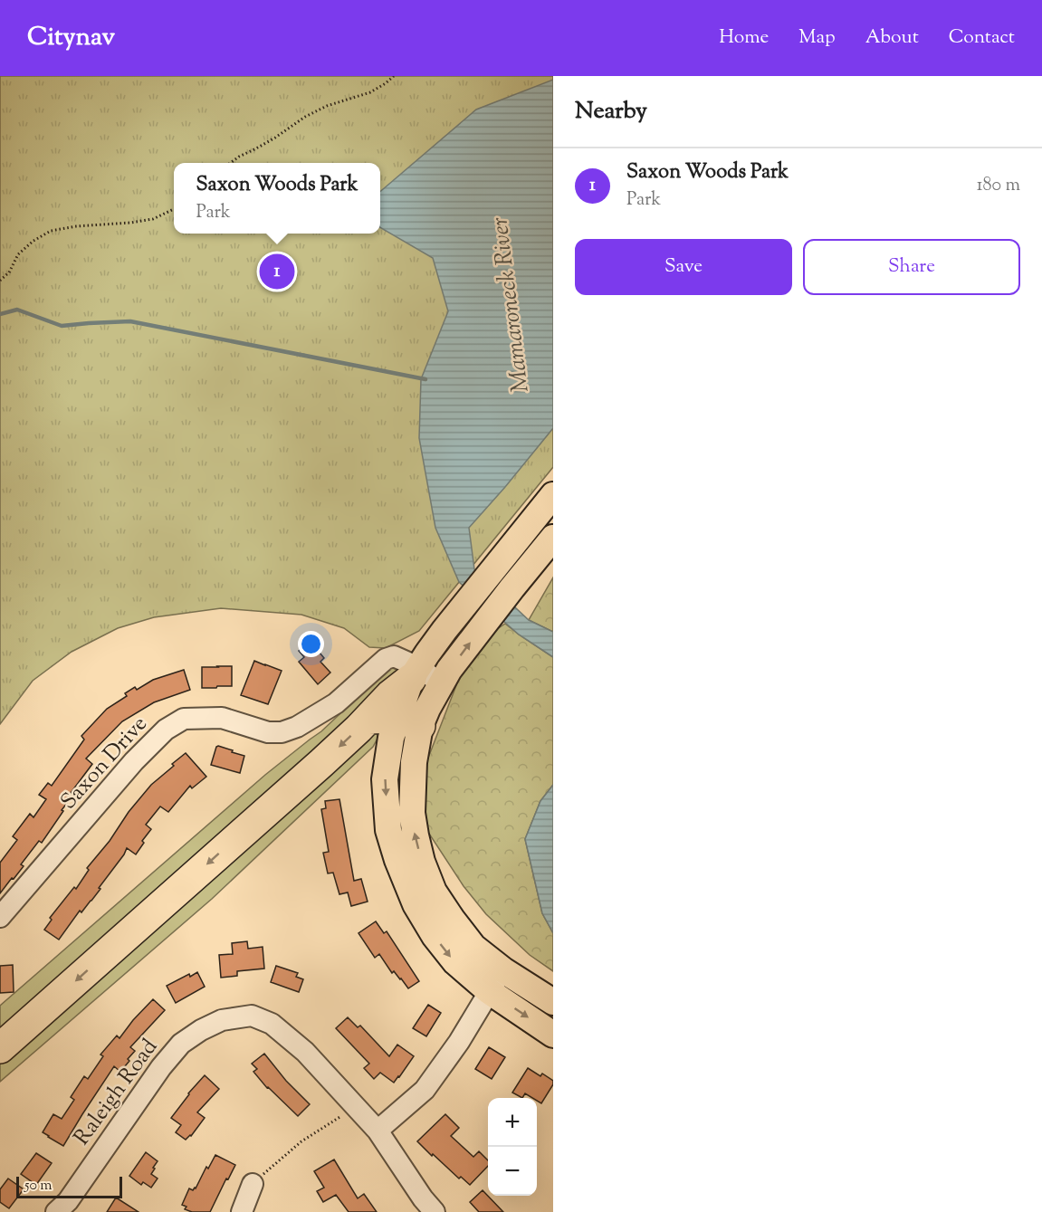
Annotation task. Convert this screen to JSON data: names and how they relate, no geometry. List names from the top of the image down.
{
  "streets": {
    "street": ["Saxon Drive", "Raleigh Road"]
  },
  "water": ["Mamaroneck River"],
  "scale_bar": "50 m",
  "page": {
    "header": "Citynav",
    "nav": [
      "Home",
      "Map",
      "About",
      "Contact"
    ],
    "heading": "Nearby",
    "list": [
      {
        "mark": "1",
        "name": "Saxon Woods Park",
        "note": "Park",
        "value": "180 m"
      }
    ],
    "popup": ["Saxon Woods Park", "Park"],
    "buttons": ["Save", "Share"],
    "pins": "1",
    "map_buttons": ["+", "−"],
    "scale": "50 m"
  }
}
